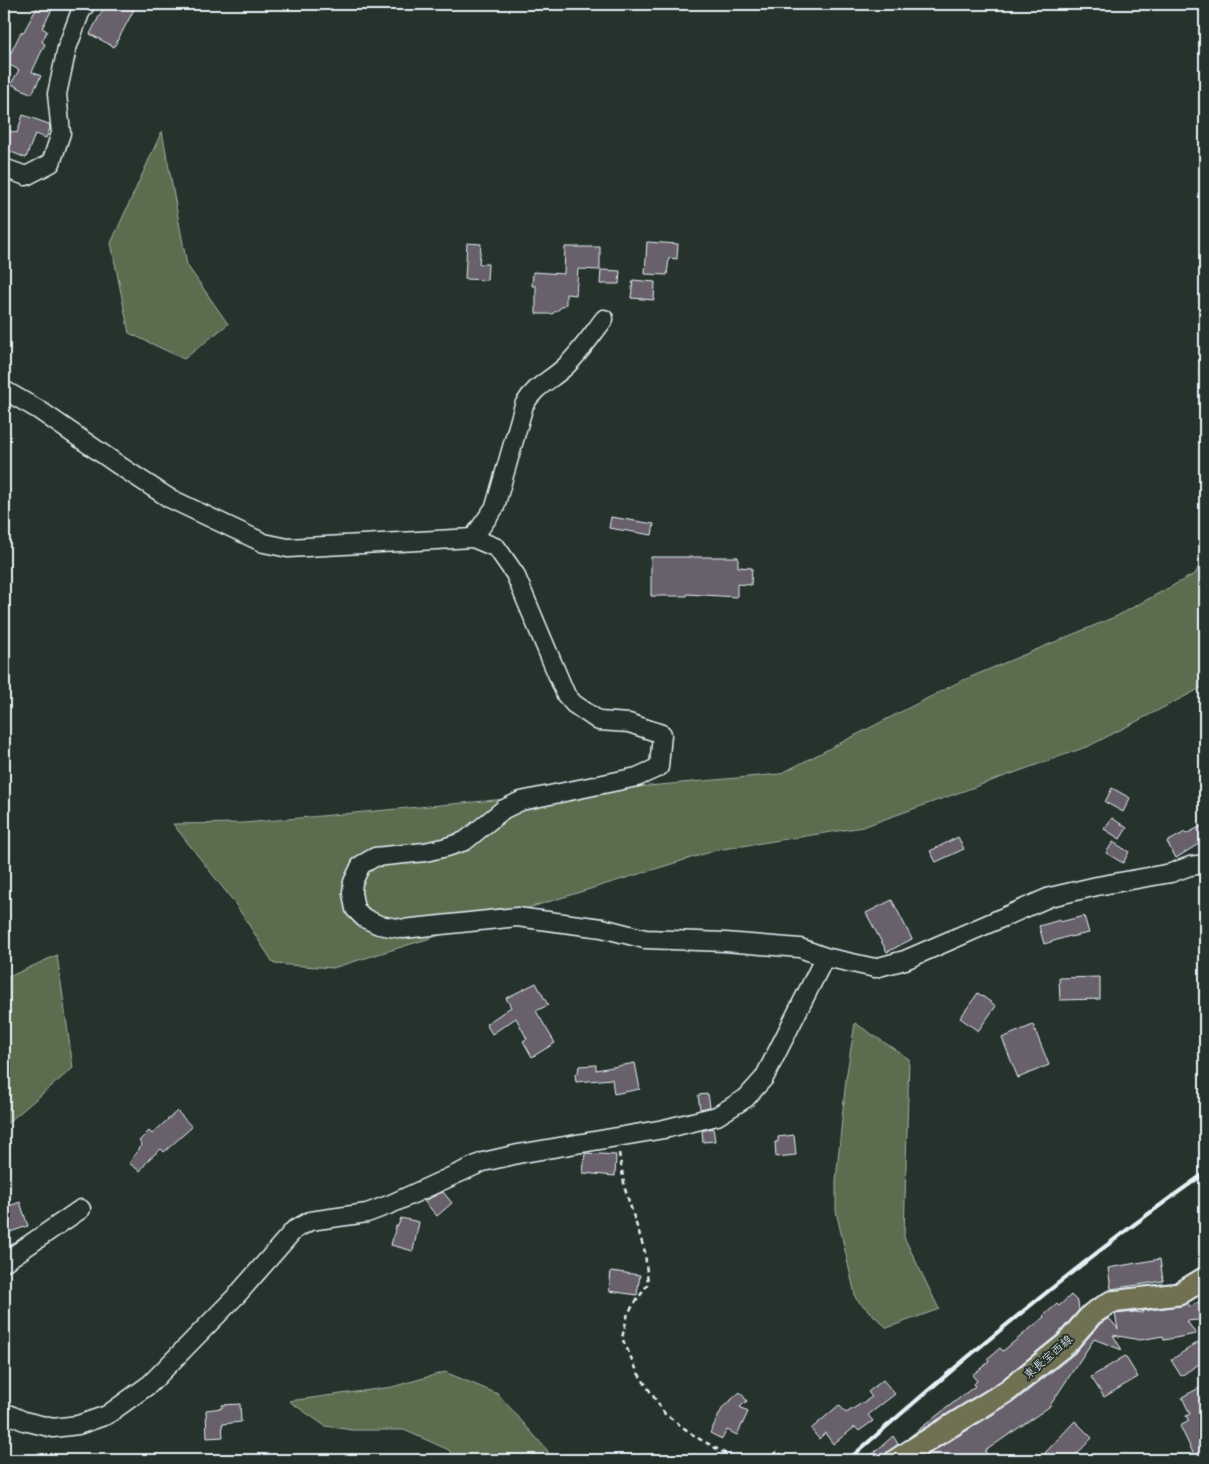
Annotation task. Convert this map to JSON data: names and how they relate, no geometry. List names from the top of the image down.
{
  "streets": {
    "main road": ["東長宝西線"]
  }
}
